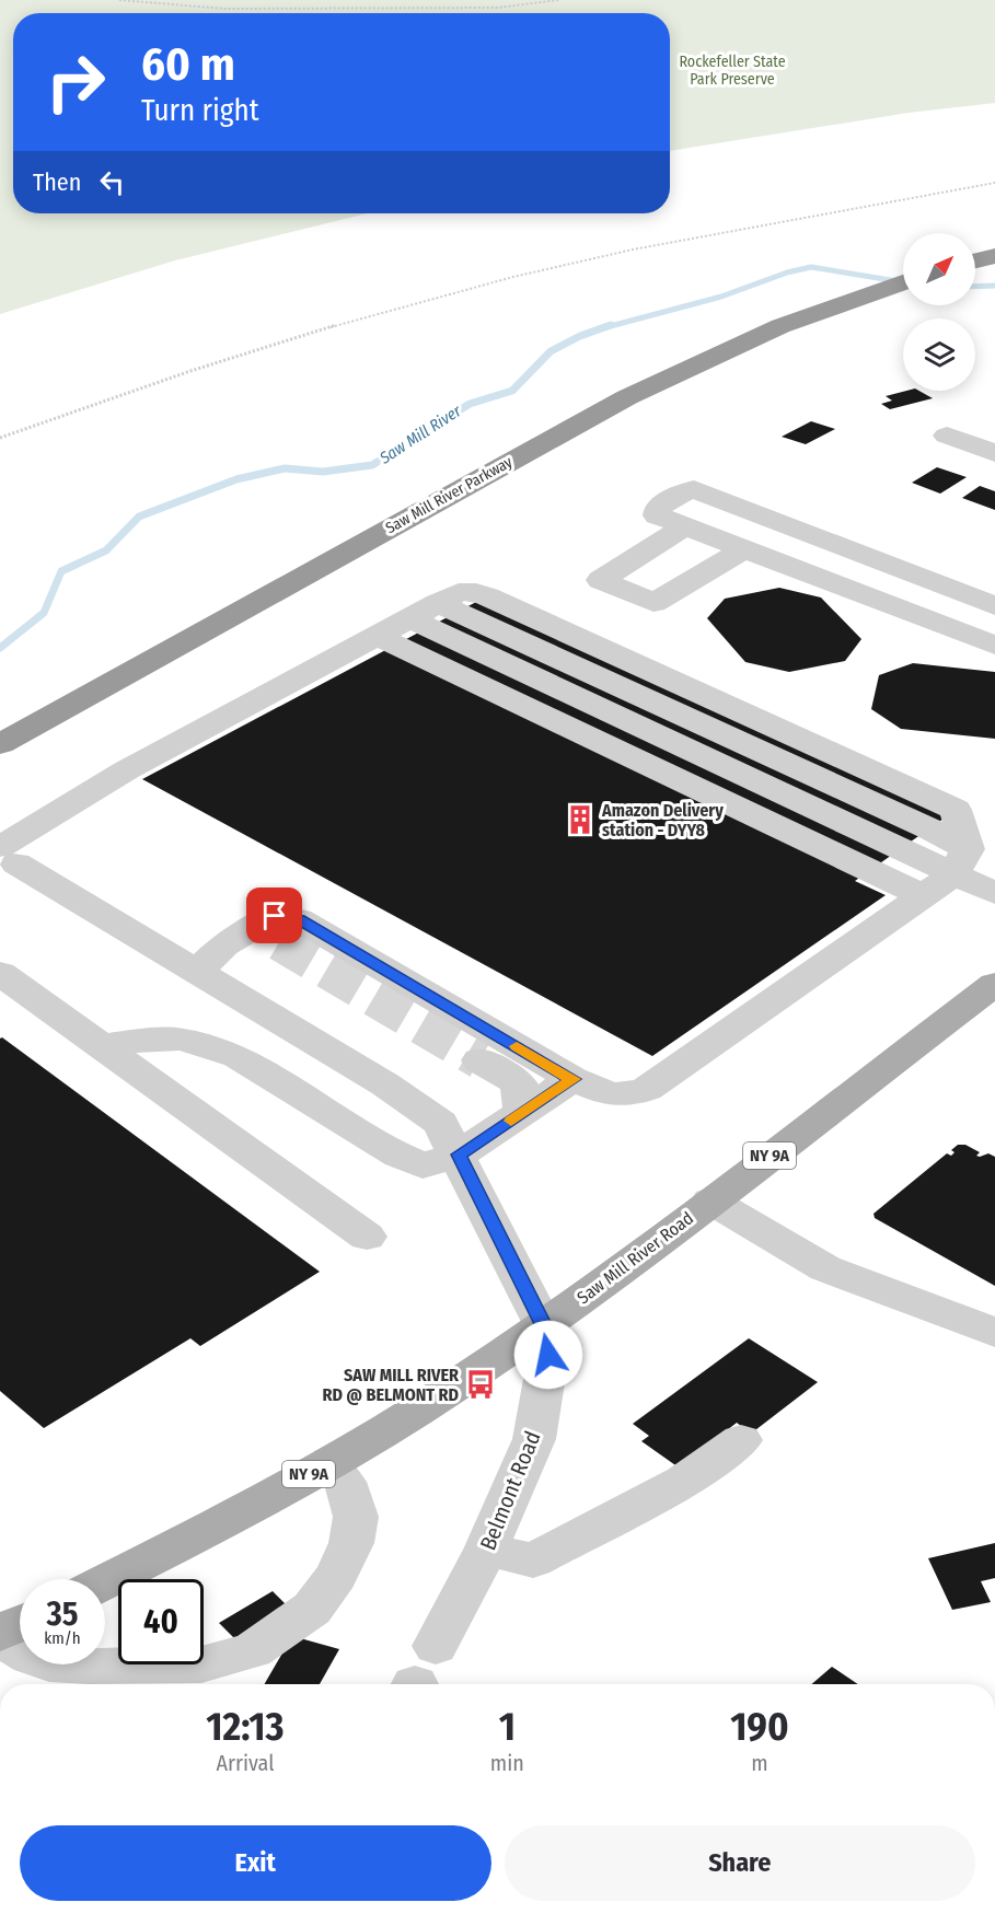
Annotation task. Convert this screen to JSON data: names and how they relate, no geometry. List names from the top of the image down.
{
  "streets": {
    "highway": ["Saw Mill River Parkway"],
    "main road": ["NY 9A", "Saw Mill River Road"],
    "street": ["Belmont Road"]
  },
  "crossings": [
    ["Saw Mill River Road", "Belmont Road"]
  ],
  "water": ["Saw Mill River"],
  "parks": ["Rockefeller State Park Preserve"],
  "places": {
    "building": ["Amazon Delivery station - DYY8"],
    "bus stop": ["SAW MILL RIVER RD @ BELMONT RD"]
  },
  "north": "top right",
  "page": {
    "turn": ["60 m", "Turn right"],
    "then": "Then",
    "speed": "35 km/h",
    "limit": "40",
    "eta": [
      "12:13",
      "Arrival",
      "1",
      "min",
      "190",
      "m"
    ],
    "buttons": ["Exit", "Share"]
  }
}
